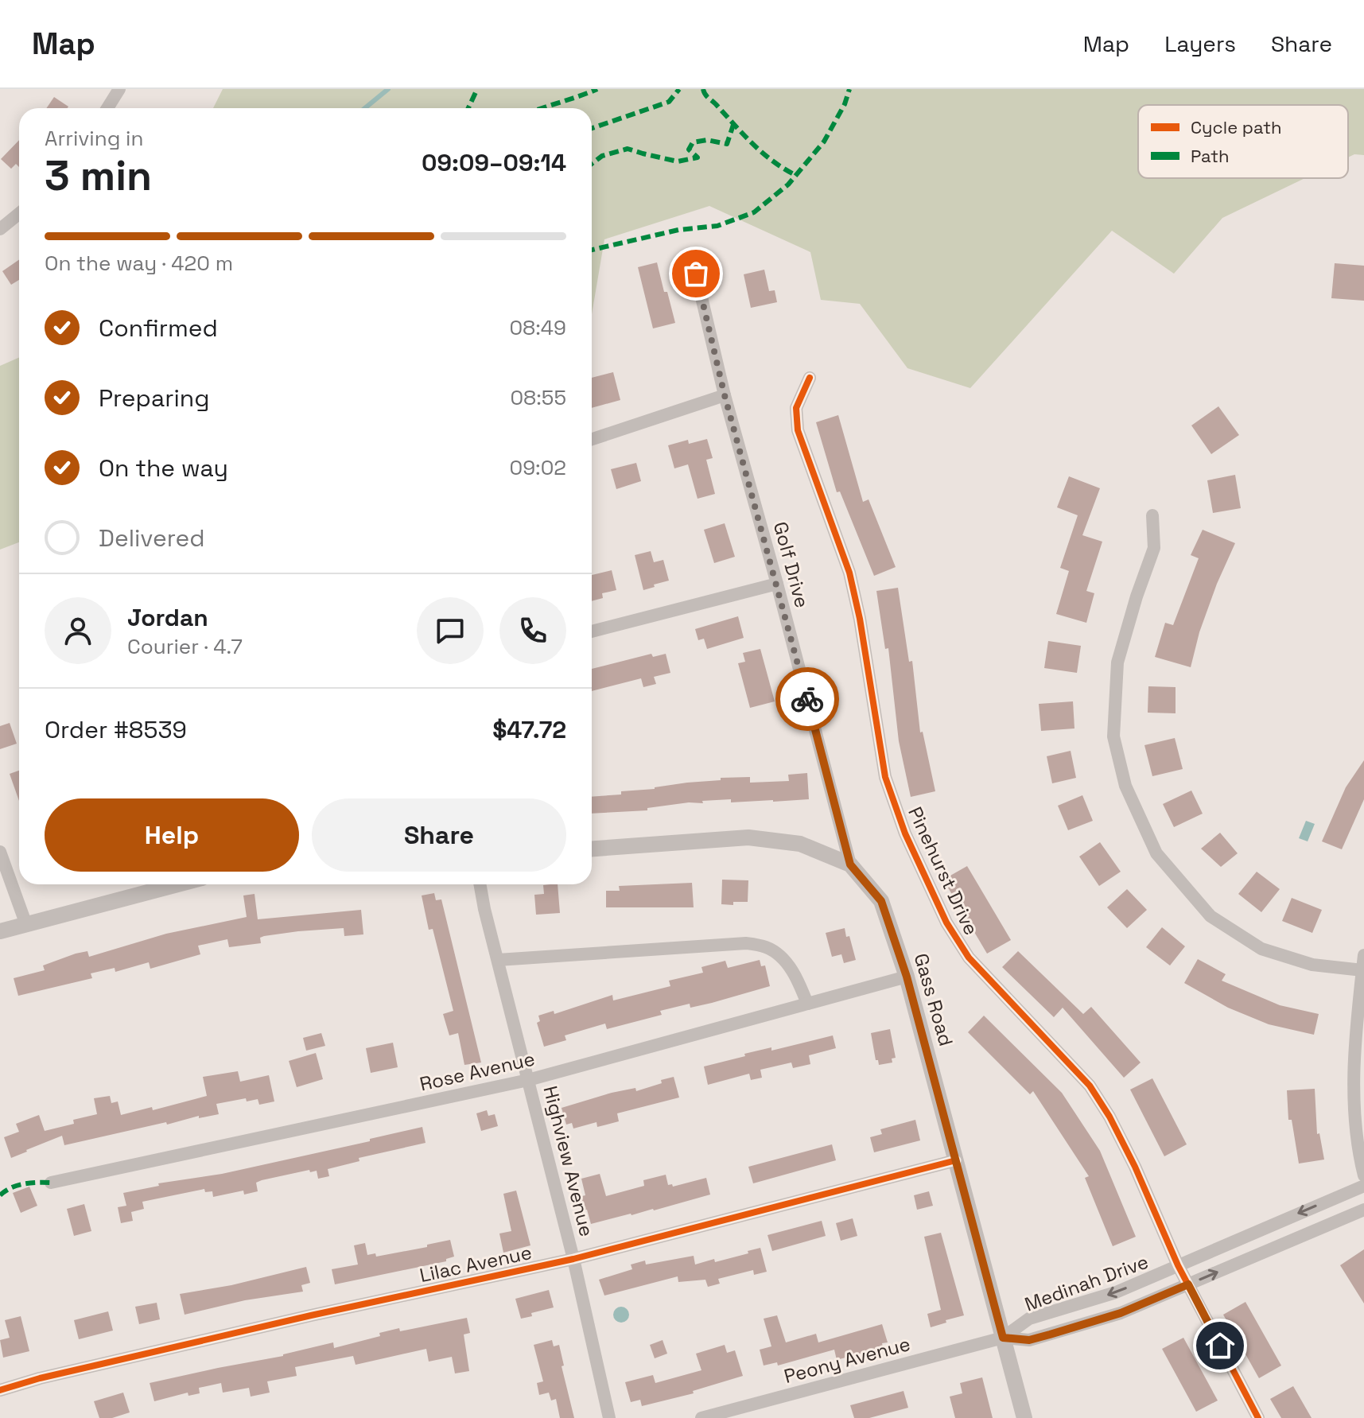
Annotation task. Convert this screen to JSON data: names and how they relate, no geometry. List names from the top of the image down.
{
  "streets": {
    "street": [
      "Golf Drive",
      "Pinehurst Drive",
      "Gass Road",
      "Rose Avenue",
      "Highview Avenue",
      "Lilac Avenue",
      "Medinah Drive",
      "Peony Avenue"
    ]
  },
  "crossings": [
    ["Golf Drive", "Gass Road"],
    ["Pinehurst Drive", "Medinah Drive"],
    ["Gass Road", "Rose Avenue"],
    ["Gass Road", "Lilac Avenue"],
    ["Gass Road", "Medinah Drive"],
    ["Gass Road", "Peony Avenue"],
    ["Rose Avenue", "Highview Avenue"],
    ["Highview Avenue", "Lilac Avenue"],
    ["Medinah Drive", "Peony Avenue"]
  ],
  "legend": ["Cycle path", "Path"],
  "page": {
    "header": "Map",
    "nav": ["Map", "Layers", "Share"],
    "heading": ["3 min", "Arriving in", "09:09–09:14"],
    "panel": [
      "Jordan",
      "Courier · 4.7",
      "Order #8539",
      "$47.72"
    ],
    "bar": "On the way · 420 m",
    "list": [
      ["Confirmed", "08:49"],
      ["Preparing", "08:55"],
      ["On the way", "09:02"],
      "Delivered"
    ],
    "buttons": ["Help", "Share"]
  }
}
